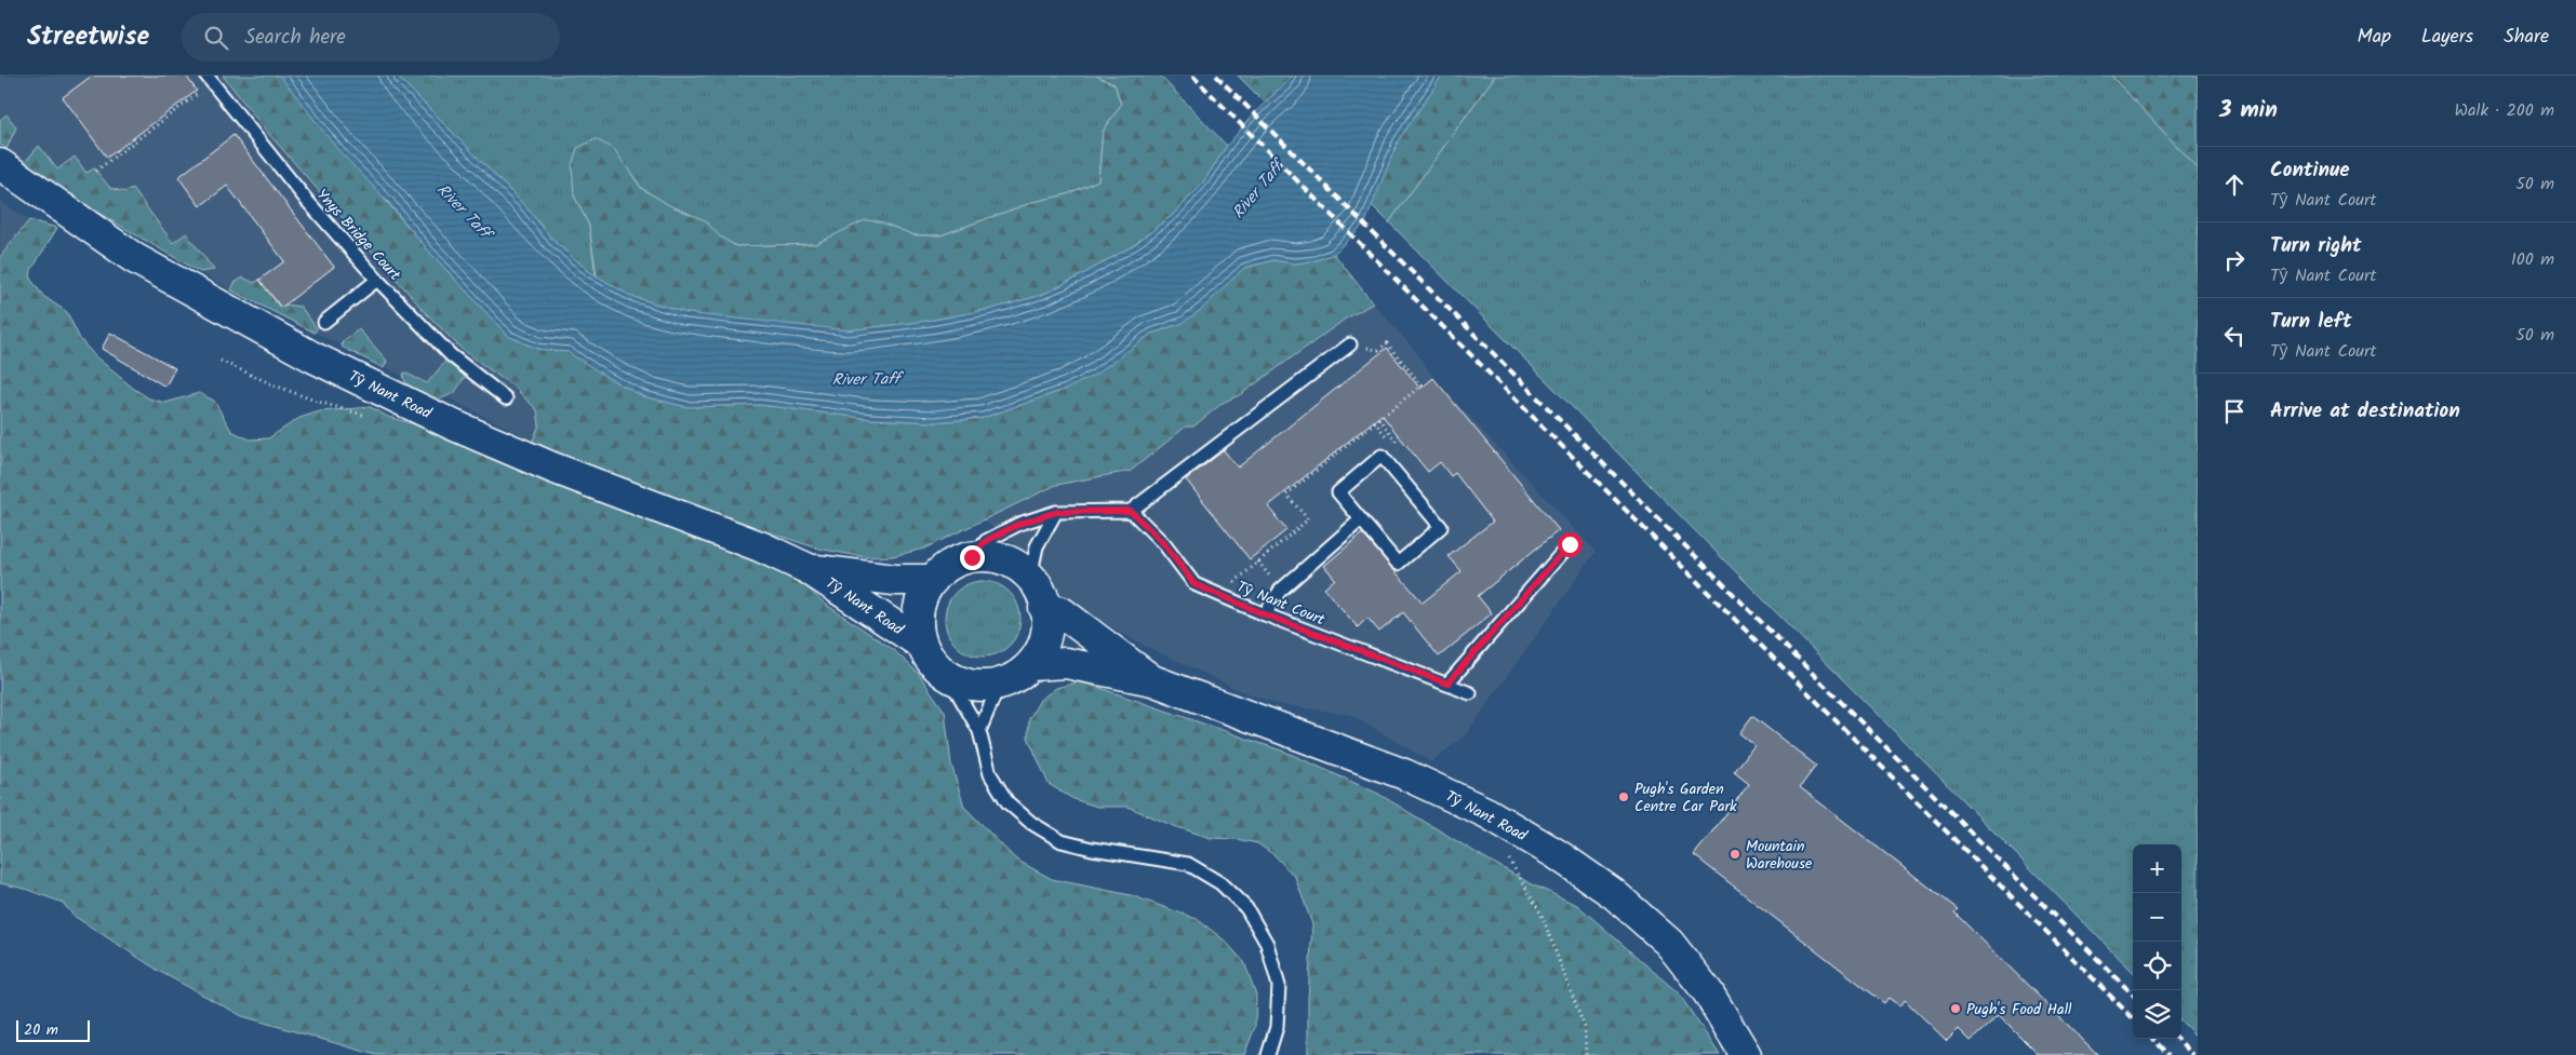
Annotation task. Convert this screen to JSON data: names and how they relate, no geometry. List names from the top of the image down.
{
  "streets": {
    "main road": ["Tŷ Nant Road"],
    "lane": ["Ynys Bridge Court", "Tŷ Nant Court"]
  },
  "water": ["River Taff"],
  "places": ["Pugh's Garden Centre Car Park", "Mountain Warehouse", "Pugh's Food Hall"],
  "scale_bar": "20 m",
  "page": {
    "header": "Streetwise",
    "search": "Search here",
    "nav": ["Map", "Layers", "Share"],
    "heading": ["3 min", "Walk · 200 m"],
    "list": [
      ["Continue", "Tŷ Nant Court", "50 m"],
      ["Turn right", "Tŷ Nant Court", "100 m"],
      ["Turn left", "Tŷ Nant Court", "50 m"],
      "Arrive at destination"
    ],
    "map_buttons": ["+", "−"],
    "scale": "20 m"
  }
}
